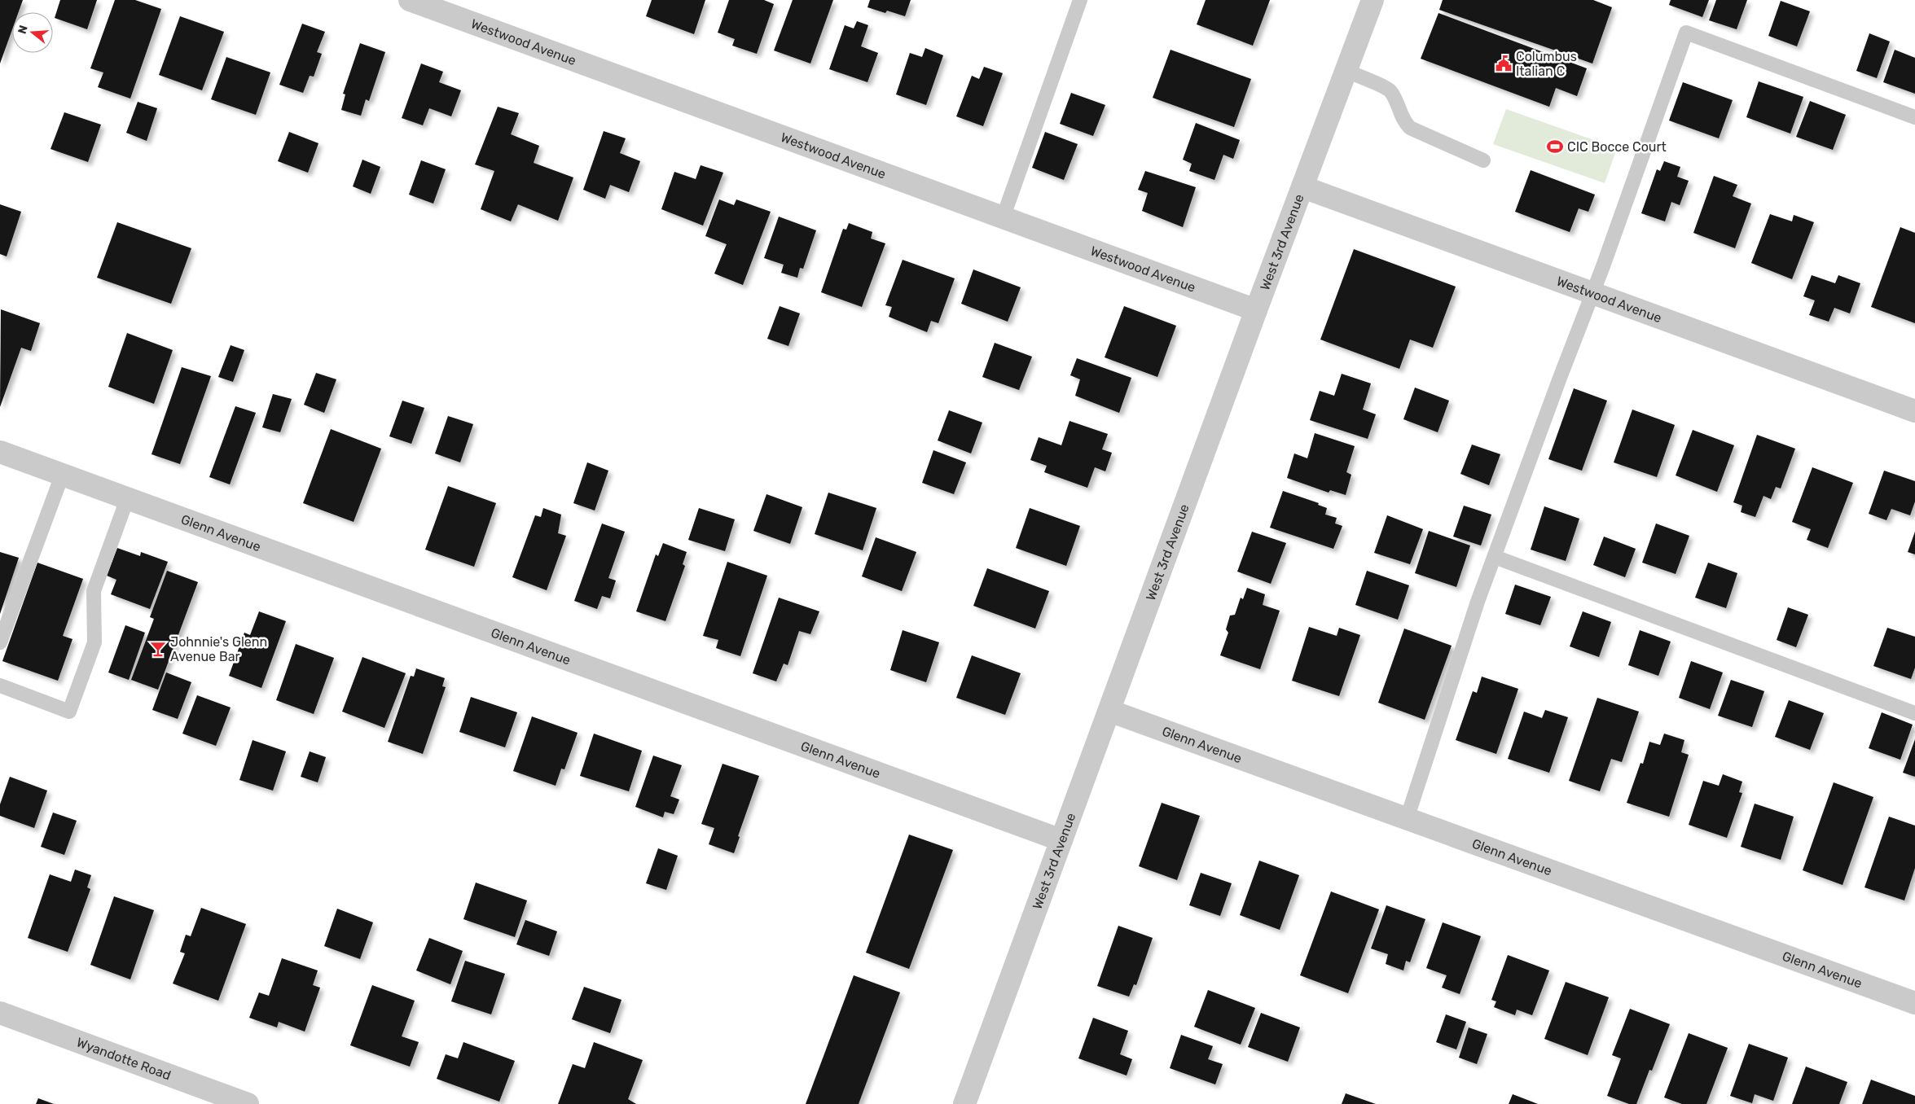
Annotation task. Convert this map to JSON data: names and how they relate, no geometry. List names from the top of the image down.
{
  "streets": {
    "street": [
      "Westwood Avenue",
      "West 3rd Avenue",
      "Glenn Avenue",
      "Wyandotte Road"
    ]
  },
  "crossings": [
    ["Westwood Avenue", "West 3rd Avenue"],
    ["West 3rd Avenue", "Glenn Avenue"]
  ],
  "places": {
    "public building": ["Columbus Italian C"],
    "sports": ["CIC Bocce Court"],
    "bar": ["Johnnie's Glenn Avenue Bar"]
  },
  "north": "left"
}
